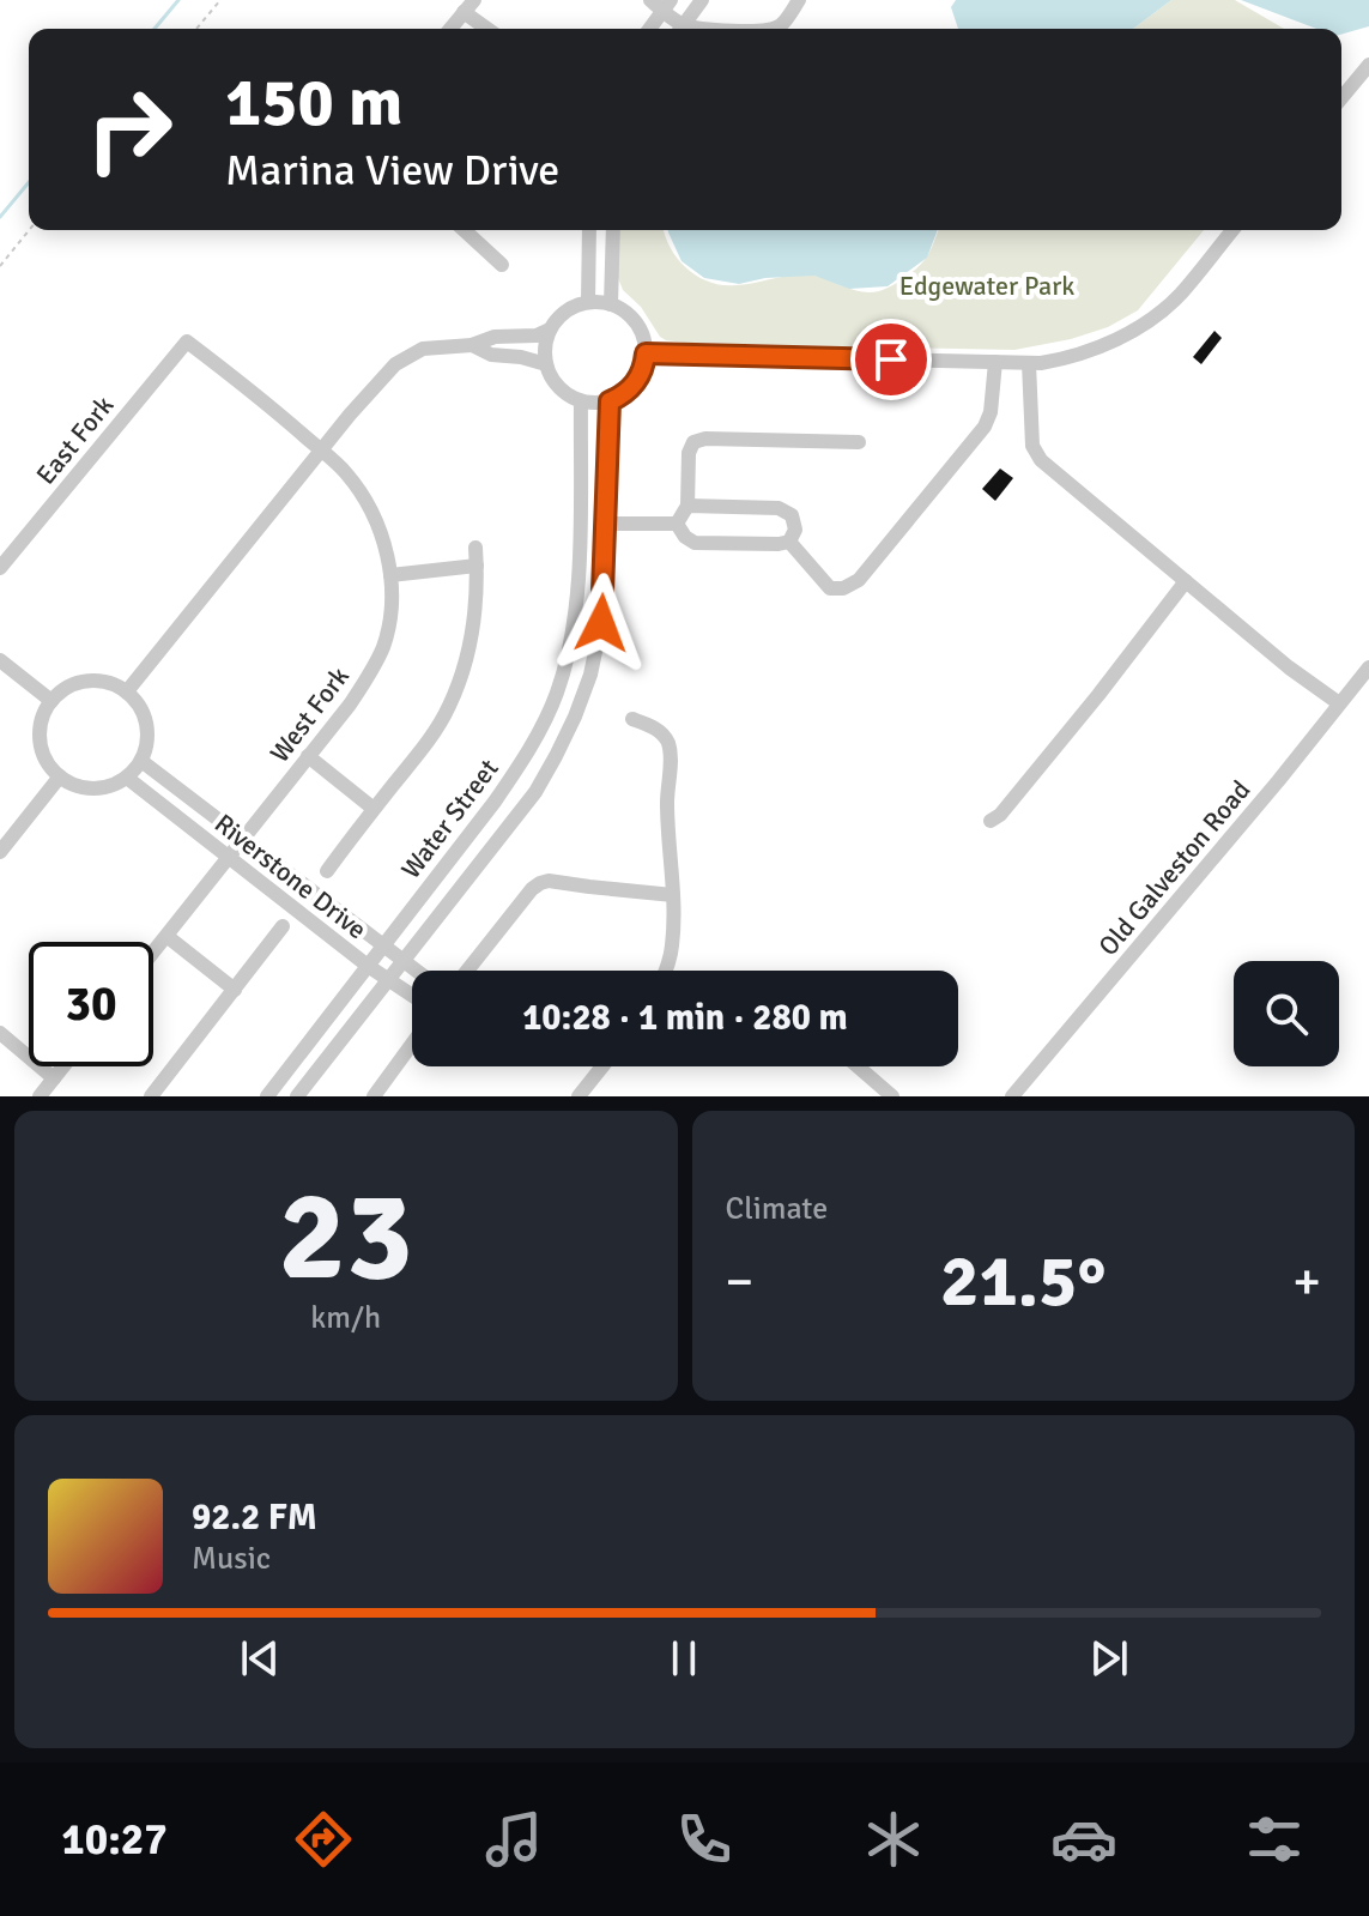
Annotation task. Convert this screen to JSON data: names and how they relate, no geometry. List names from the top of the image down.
{
  "streets": {
    "street": [
      "East Fork",
      "West Fork",
      "Water Street",
      "Old Galveston Road",
      "Riverstone Drive"
    ]
  },
  "crossings": [
    ["East Fork", "West Fork"],
    ["West Fork", "Riverstone Drive"],
    ["Water Street", "Riverstone Drive"]
  ],
  "parks": ["Edgewater Park"],
  "page": {
    "turn": ["150 m", "Marina View Drive"],
    "limit": "30",
    "trip": "10:28 · 1 min · 280 m",
    "tile": [
      ["23", "km/h"],
      "Climate"
    ],
    "heat": ["−", "21.5°", "+"],
    "song": ["92.2 FM", "Music"],
    "tabs": "10:27"
  }
}
